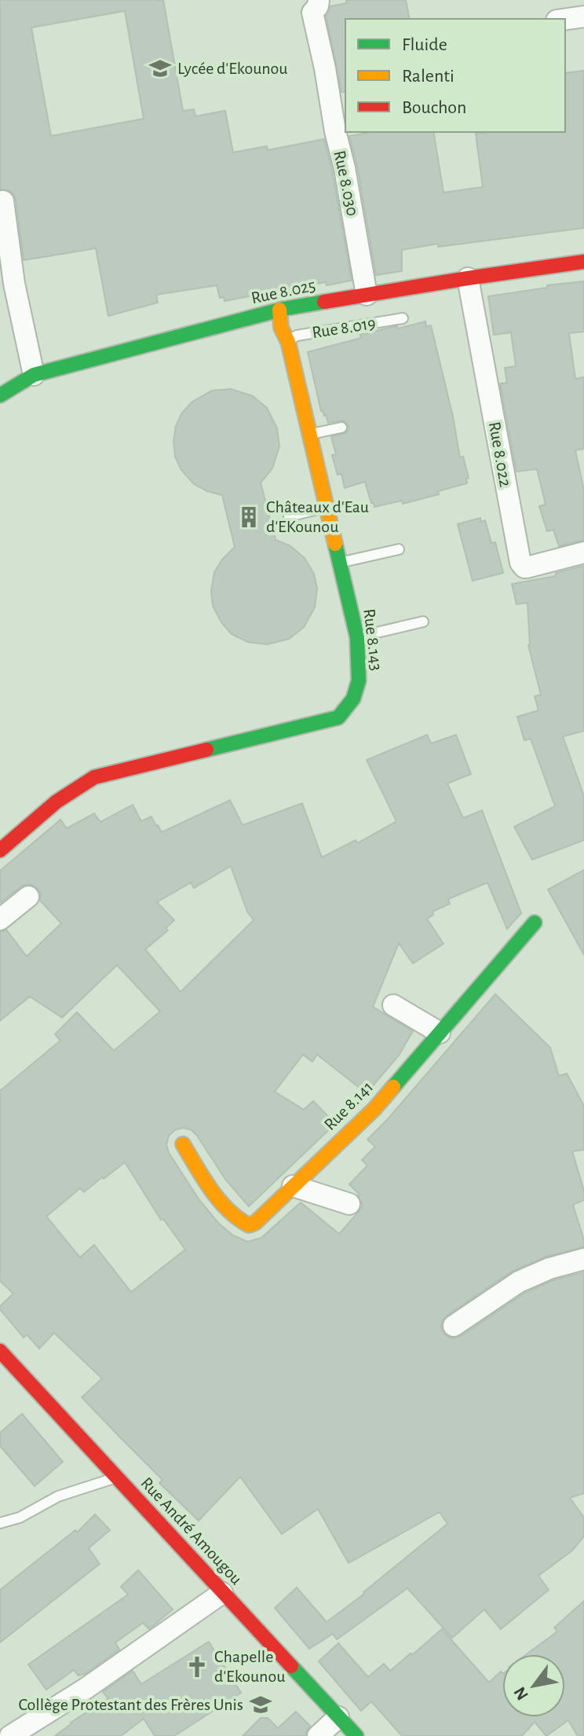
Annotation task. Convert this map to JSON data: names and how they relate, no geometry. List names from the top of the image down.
{
  "streets": {
    "street": [
      "Rue 8.030",
      "Rue 8.025",
      "Rue 8.022",
      "Rue 8.143",
      "Rue 8.141",
      "Rue André Amougou"
    ],
    "lane": ["Rue 8.019"]
  },
  "crossings": [
    ["Rue 8.030", "Rue 8.025"],
    ["Rue 8.025", "Rue 8.022"],
    ["Rue 8.025", "Rue 8.143"],
    ["Rue 8.019", "Rue 8.143"]
  ],
  "places": {
    "school or university": ["Lycée d'Ekounou", "Collège Protestant des Frères Unis"],
    "building": ["Châteaux d'Eau d'EKounou"],
    "church": ["Chapelle d'Ekounou"]
  },
  "legend": ["Fluide", "Ralenti", "Bouchon"],
  "north": "bottom left"
}
